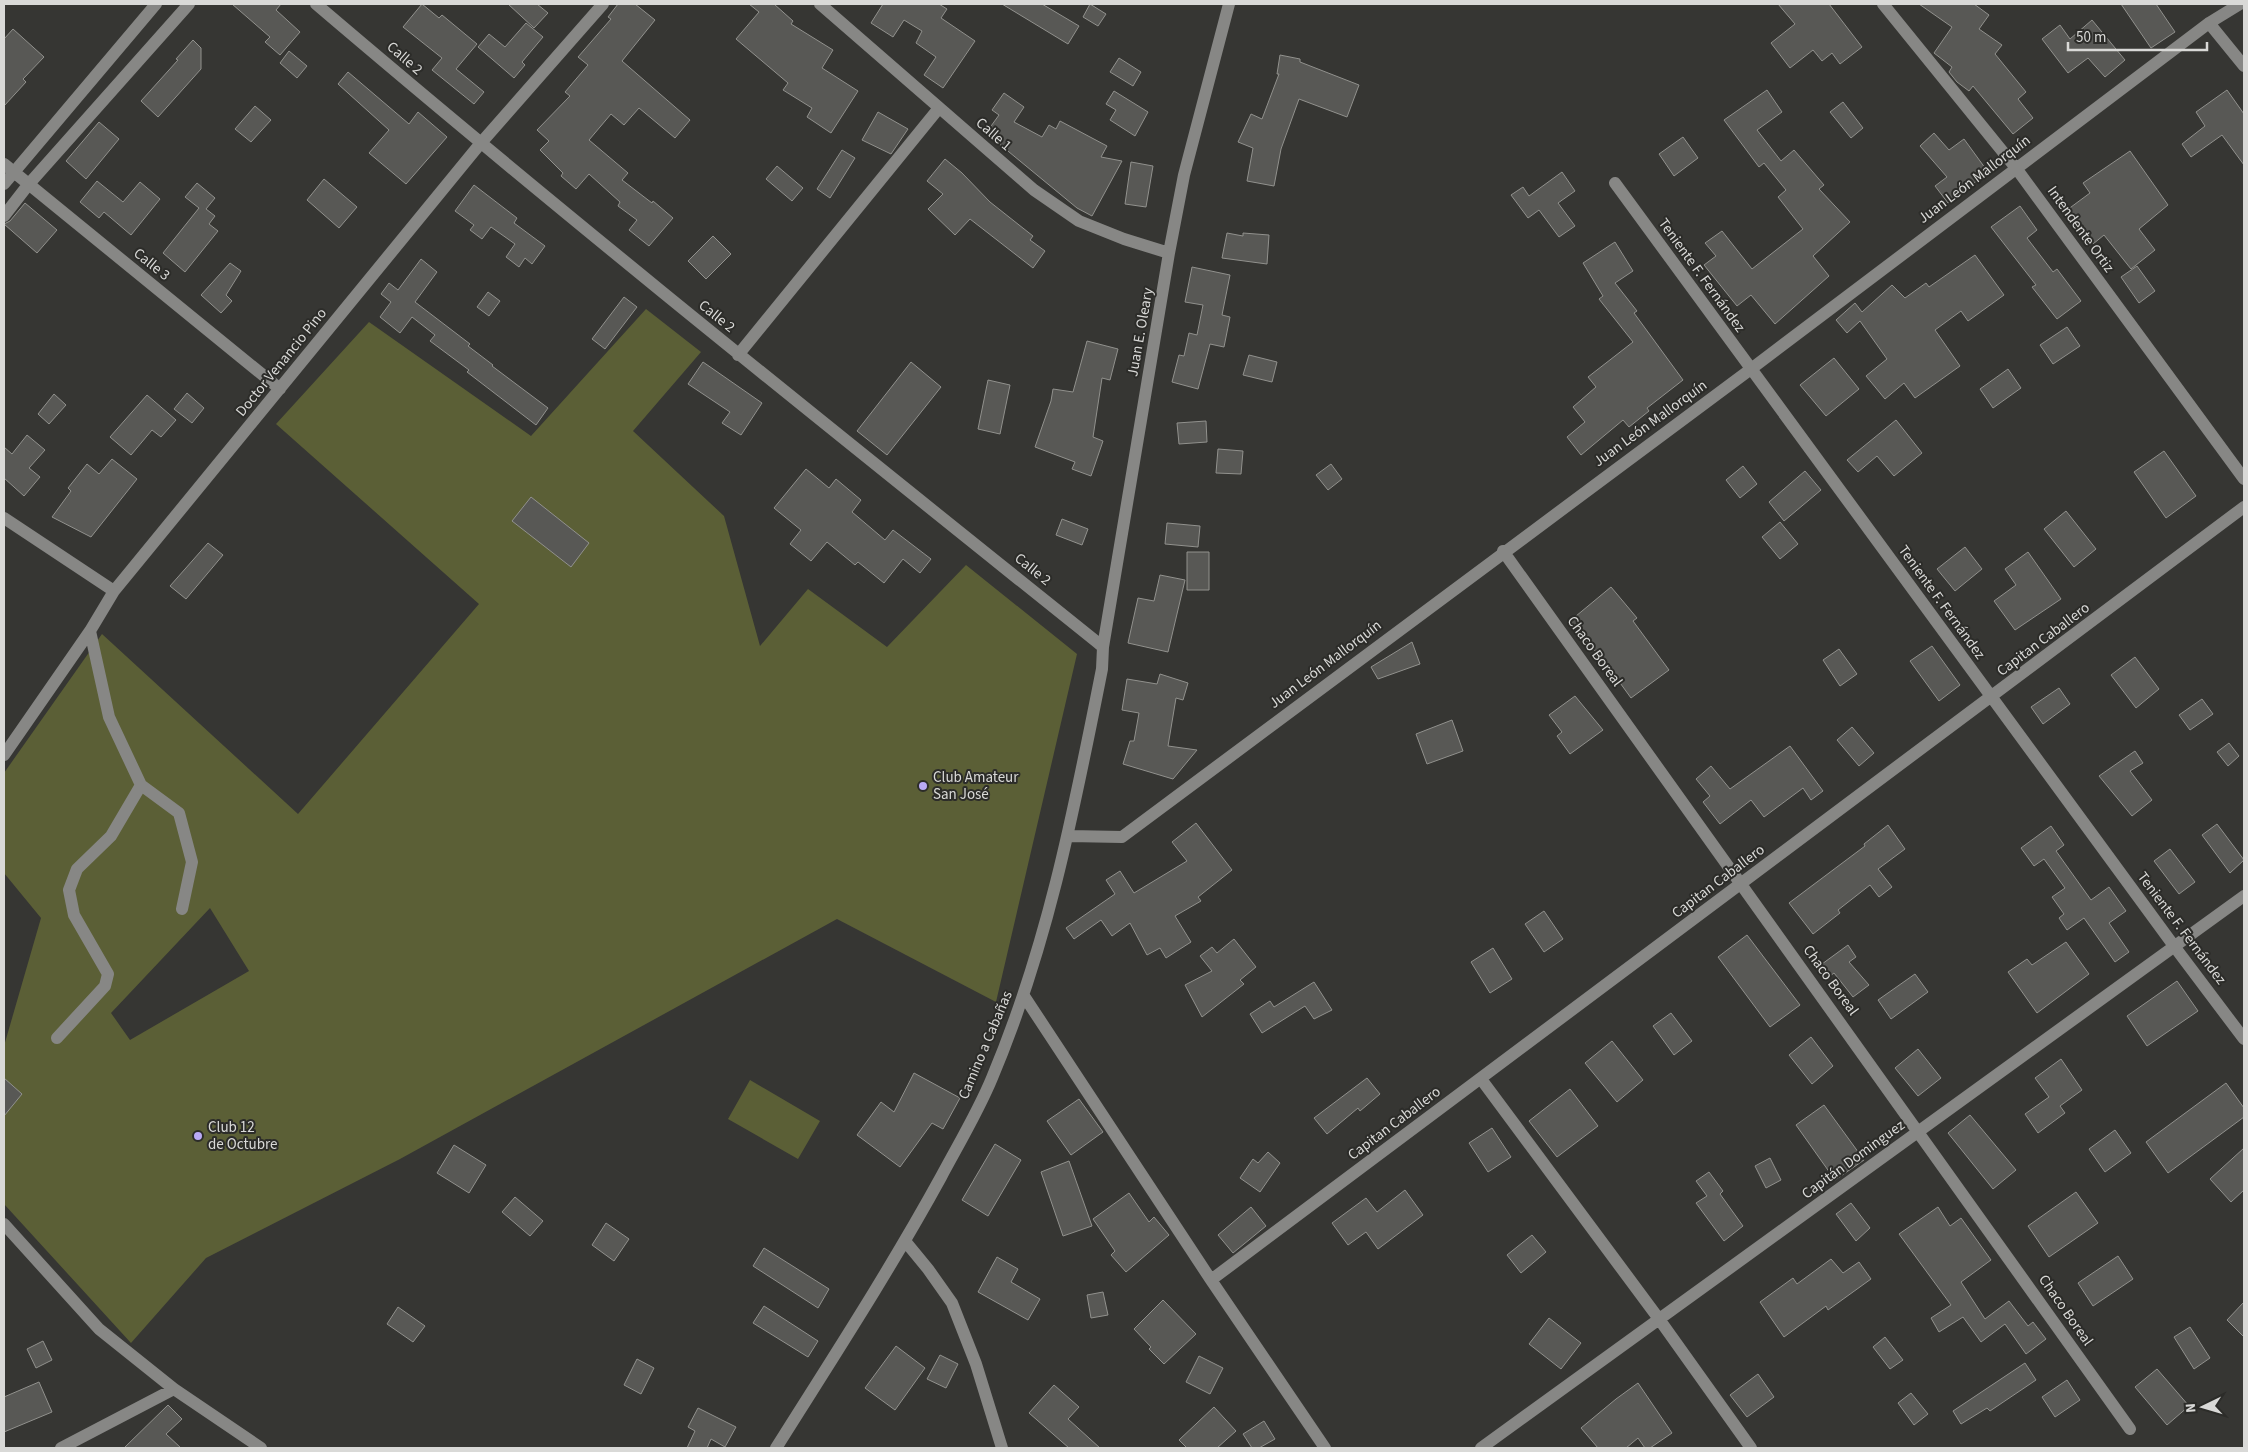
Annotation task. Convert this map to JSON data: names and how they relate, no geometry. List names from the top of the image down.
{
  "streets": {
    "street": [
      "Calle 2",
      "Calle 1",
      "Juan León Mallorquín",
      "Intendente Ortiz",
      "Calle 3",
      "Teniente F. Fernández",
      "Juan E. Oleary",
      "Doctor Venancio Pino",
      "Capitan Caballero",
      "Chaco Boreal",
      "Camino a Cabañas",
      "Capitán Dominguez"
    ]
  },
  "crossings": [
    ["Calle 2", "Juan E. Oleary"],
    ["Calle 2", "Doctor Venancio Pino"],
    ["Calle 1", "Juan E. Oleary"],
    ["Juan León Mallorquín", "Intendente Ortiz"],
    ["Juan León Mallorquín", "Teniente F. Fernández"],
    ["Juan León Mallorquín", "Chaco Boreal"],
    ["Juan León Mallorquín", "Camino a Cabañas"],
    ["Calle 3", "Doctor Venancio Pino"],
    ["Teniente F. Fernández", "Capitan Caballero"],
    ["Teniente F. Fernández", "Capitán Dominguez"],
    ["Juan E. Oleary", "Camino a Cabañas"],
    ["Capitan Caballero", "Chaco Boreal"],
    ["Chaco Boreal", "Capitán Dominguez"]
  ],
  "places": ["Club Amateur San José", "Club 12 de Octubre"],
  "scale_bar": "50 m",
  "north": "left"
}
